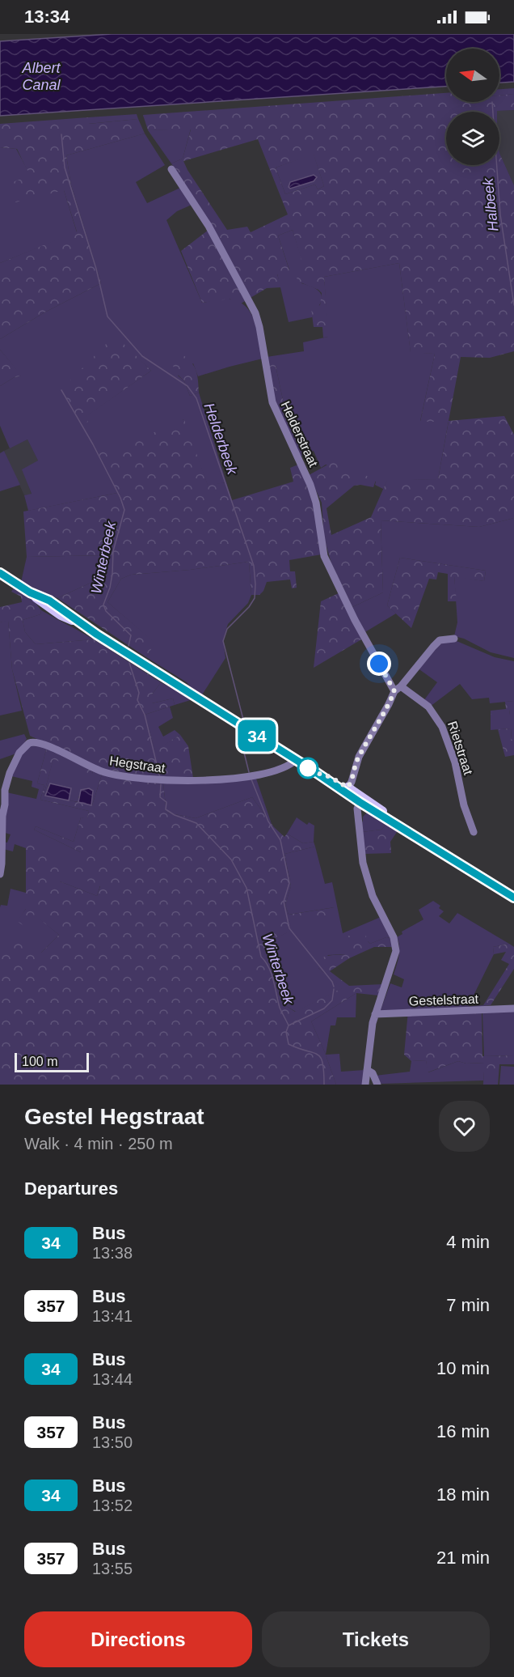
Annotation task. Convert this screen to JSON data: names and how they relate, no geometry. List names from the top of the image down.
{
  "streets": {
    "street": [
      "Helderstraat",
      "Rietstraat",
      "Hegstraat",
      "Gestelstraat"
    ]
  },
  "crossings": [
    ["Helderstraat", "Rietstraat"]
  ],
  "water": [
    "Albert Canal",
    "Halbeek",
    "Helderbeek",
    "Winterbeek"
  ],
  "lines": ["bus line 34"],
  "scale_bar": "100 m",
  "north": "left",
  "page": {
    "status": "13:34",
    "on_map": "34",
    "scale": "100 m",
    "heading": [
      ["Gestel Hegstraat", "Walk · 4 min · 250 m"],
      "Departures"
    ],
    "list": [
      {
        "mark": "34",
        "name": "Bus",
        "note": "13:38",
        "value": "4 min"
      },
      {
        "mark": "357",
        "name": "Bus",
        "note": "13:41",
        "value": "7 min"
      },
      {
        "mark": "34",
        "name": "Bus",
        "note": "13:44",
        "value": "10 min"
      },
      {
        "mark": "357",
        "name": "Bus",
        "note": "13:50",
        "value": "16 min"
      },
      {
        "mark": "34",
        "name": "Bus",
        "note": "13:52",
        "value": "18 min"
      },
      {
        "mark": "357",
        "name": "Bus",
        "note": "13:55",
        "value": "21 min"
      }
    ],
    "buttons": ["Directions", "Tickets"]
  }
}
